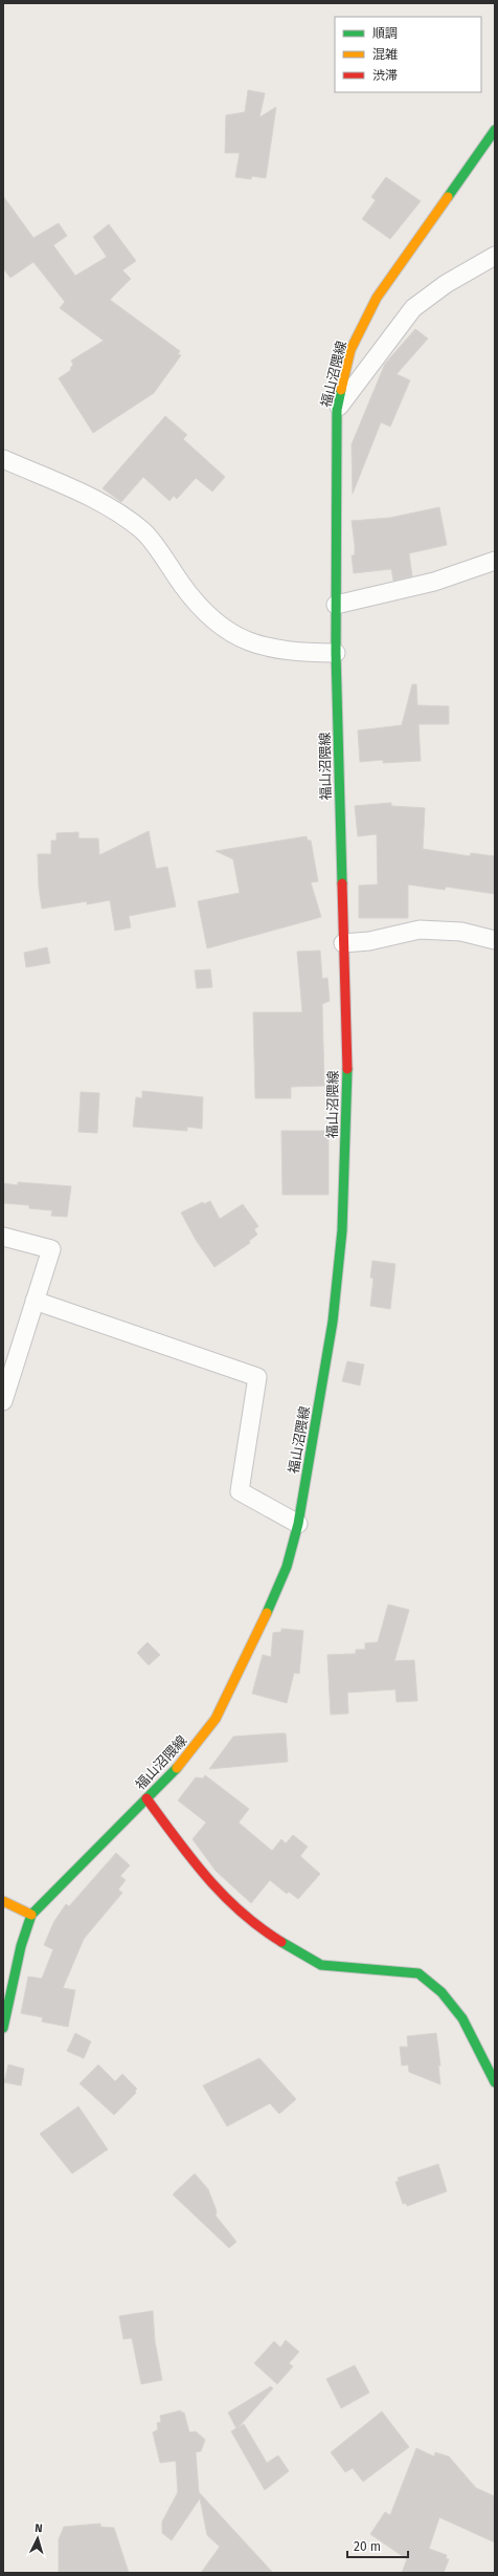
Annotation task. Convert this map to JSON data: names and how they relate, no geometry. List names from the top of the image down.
{
  "streets": {
    "main road": ["福山沼隈線"]
  },
  "legend": ["順調", "混雑", "渋滞"],
  "scale_bar": "20 m",
  "north": "top"
}
